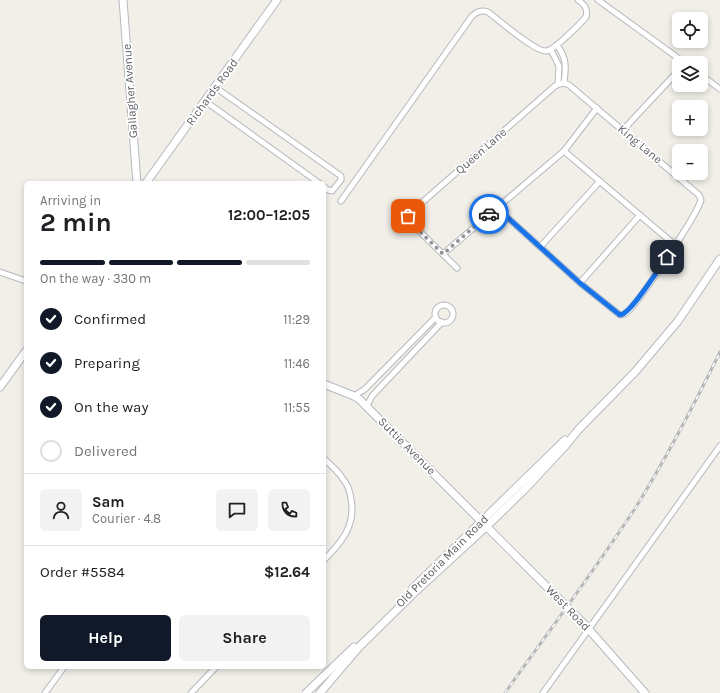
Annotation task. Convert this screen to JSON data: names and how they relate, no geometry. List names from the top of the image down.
{
  "streets": {
    "street": [
      "Gallagher Avenue",
      "Richards Road",
      "King Lane",
      "Queen Lane",
      "Suttie Avenue",
      "Old Pretoria Main Road",
      "West Road"
    ]
  },
  "crossings": [
    ["Suttie Avenue", "Old Pretoria Main Road"],
    ["Suttie Avenue", "West Road"],
    ["Old Pretoria Main Road", "West Road"]
  ],
  "page": {
    "map_buttons": ["+", "−"],
    "heading": ["2 min", "Arriving in", "12:00–12:05"],
    "panel": [
      "Sam",
      "Courier · 4.8",
      "Order #5584",
      "$12.64"
    ],
    "bar": "On the way · 330 m",
    "list": [
      ["Confirmed", "11:29"],
      ["Preparing", "11:46"],
      ["On the way", "11:55"],
      "Delivered"
    ],
    "buttons": ["Help", "Share"]
  }
}
